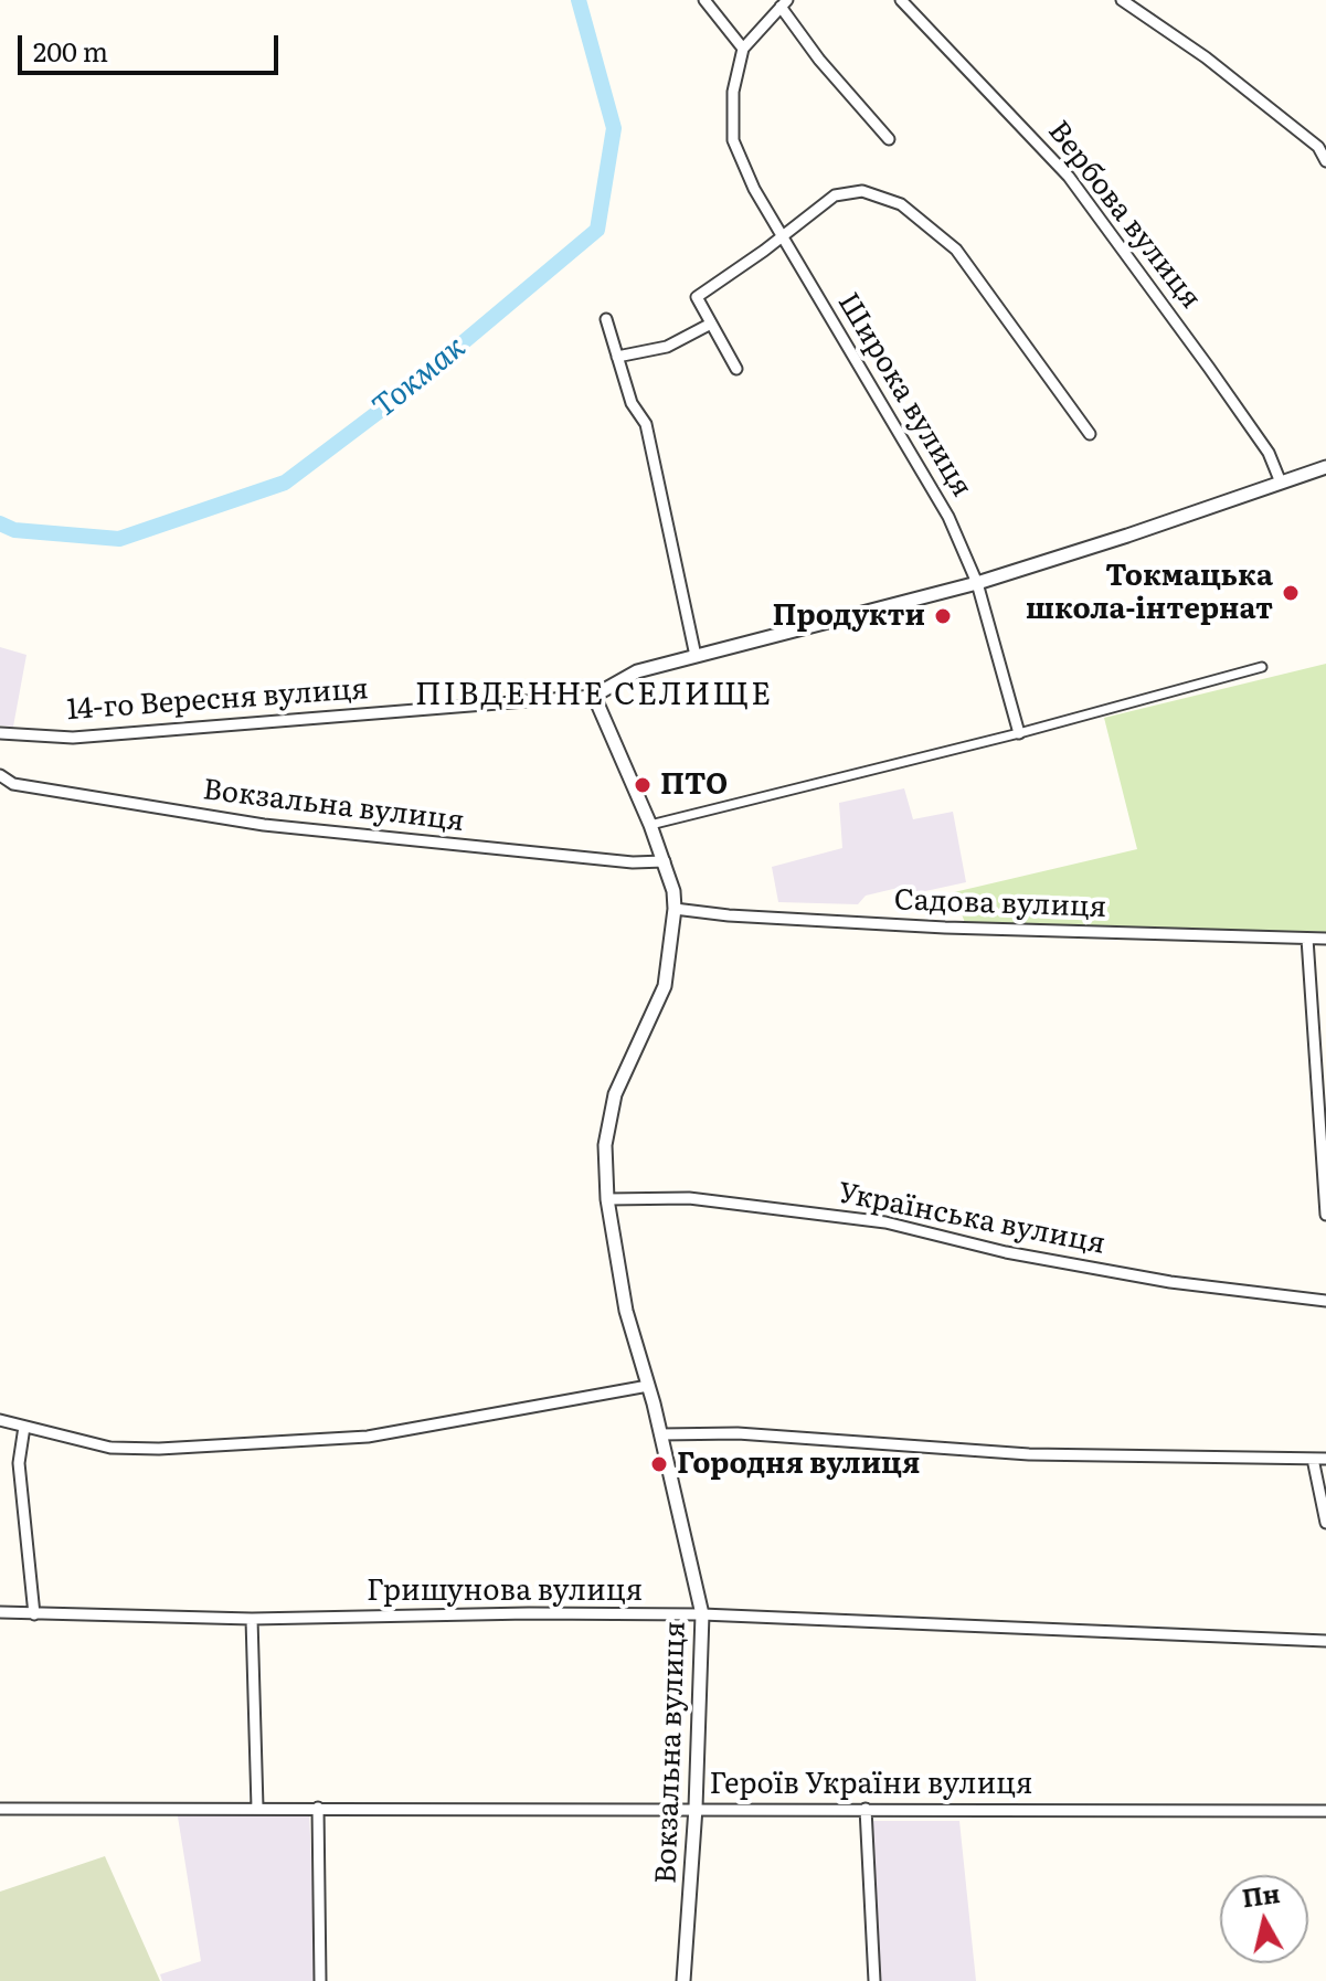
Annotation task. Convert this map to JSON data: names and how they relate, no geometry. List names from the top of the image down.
{
  "streets": {
    "street": [
      "Вербова вулиця",
      "Широка вулиця",
      "14-го Вересня вулиця",
      "Вокзальна вулиця",
      "Садова вулиця",
      "Українська вулиця",
      "Гришунова вулиця",
      "Героїв України вулиця"
    ]
  },
  "crossings": [
    ["Вербова вулиця", "14-го Вересня вулиця"],
    ["Широка вулиця", "14-го Вересня вулиця"],
    ["14-го Вересня вулиця", "Вокзальна вулиця"],
    ["Вокзальна вулиця", "Садова вулиця"],
    ["Вокзальна вулиця", "Українська вулиця"],
    ["Вокзальна вулиця", "Гришунова вулиця"],
    ["Вокзальна вулиця", "Героїв України вулиця"]
  ],
  "districts": ["ПІВДЕННЕ СЕЛИЩЕ"],
  "water": ["Токмак"],
  "places": [
    "Токмацька школа-інтернат",
    "Продукти",
    "ПТО",
    "Городня вулиця"
  ],
  "scale_bar": "200 m",
  "north": "top"
}
